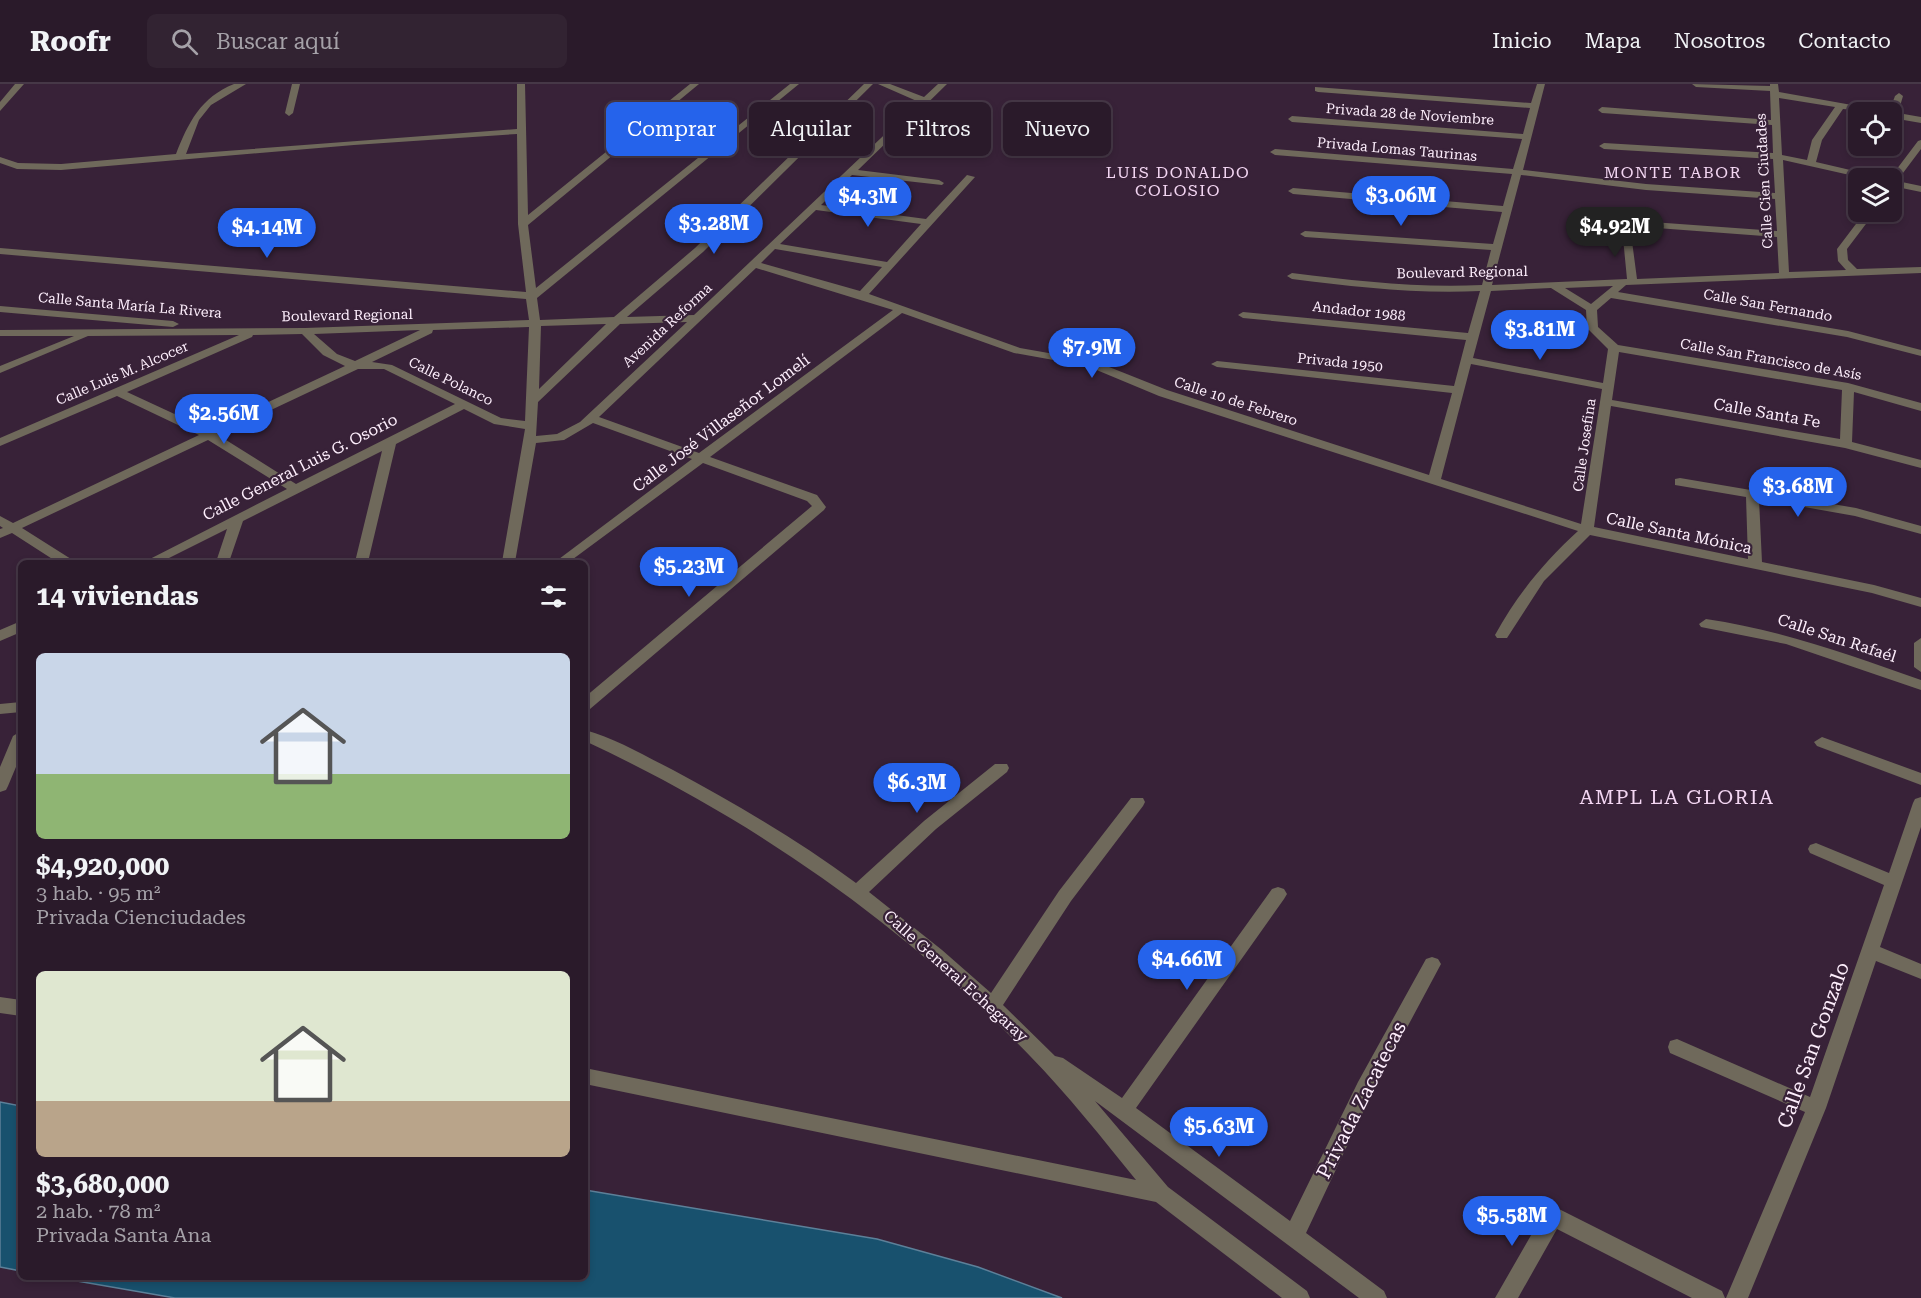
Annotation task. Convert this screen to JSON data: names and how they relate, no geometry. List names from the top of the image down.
{
  "streets": {
    "street": [
      "Privada 28 de Noviembre",
      "Privada Lomas Taurinas",
      "Calle Cien Ciudades",
      "Boulevard Regional",
      "Calle Santa María La Rivera",
      "Calle San Fernando",
      "Andador 1988",
      "Avenida Reforma",
      "Calle San Francisco de Asís",
      "Privada 1950",
      "Calle Luis M. Alcocer",
      "Calle Polanco",
      "Calle 10 de Febrero",
      "Calle Santa Fe",
      "Calle José Villaseñor Lomelí",
      "Calle Josefina",
      "Calle General Luis G. Osorio",
      "Calle Santa Mónica",
      "Calle San Rafaél",
      "Calle General Echegaray",
      "Calle San Gonzalo",
      "Privada Zacatecas"
    ]
  },
  "crossings": [
    ["Privada Lomas Taurinas", "Calle Cien Ciudades"],
    ["Calle Cien Ciudades", "Boulevard Regional"],
    ["Boulevard Regional", "Calle Santa María La Rivera"],
    ["Boulevard Regional", "Avenida Reforma"],
    ["Boulevard Regional", "Calle Luis M. Alcocer"],
    ["Calle Santa María La Rivera", "Calle Luis M. Alcocer"],
    ["Avenida Reforma", "Calle 10 de Febrero"],
    ["Calle San Francisco de Asís", "Calle Josefina"],
    ["Calle Polanco", "Calle General Luis G. Osorio"],
    ["Calle 10 de Febrero", "Calle José Villaseñor Lomelí"],
    ["Calle 10 de Febrero", "Calle Santa Mónica"],
    ["Calle Santa Fe", "Calle Josefina"],
    ["Calle Josefina", "Calle Santa Mónica"]
  ],
  "districts": ["LUIS DONALDO COLOSIO", "MONTE TABOR", "AMPL LA GLORIA"],
  "page": {
    "header": "Roofr",
    "search": "Buscar aquí",
    "nav": [
      "Inicio",
      "Mapa",
      "Nosotros",
      "Contacto"
    ],
    "chip": [
      "Comprar",
      "Alquilar",
      "Filtros",
      "Nuevo"
    ],
    "price": [
      "$3.06M",
      "$4.3M",
      "$3.28M",
      "$4.92M",
      "$4.14M",
      "$3.81M",
      "$7.9M",
      "$2.56M",
      "$3.68M",
      "$5.23M",
      "$6.3M",
      "$4.66M",
      "$5.63M",
      "$5.58M"
    ],
    "heading": "14 viviendas",
    "list": [
      {
        "name": "$4,920,000",
        "note": "3 hab. · 95 m² · Privada Cienciudades"
      },
      {
        "name": "$3,680,000",
        "note": "2 hab. · 78 m² · Privada Santa Ana"
      }
    ]
  }
}
